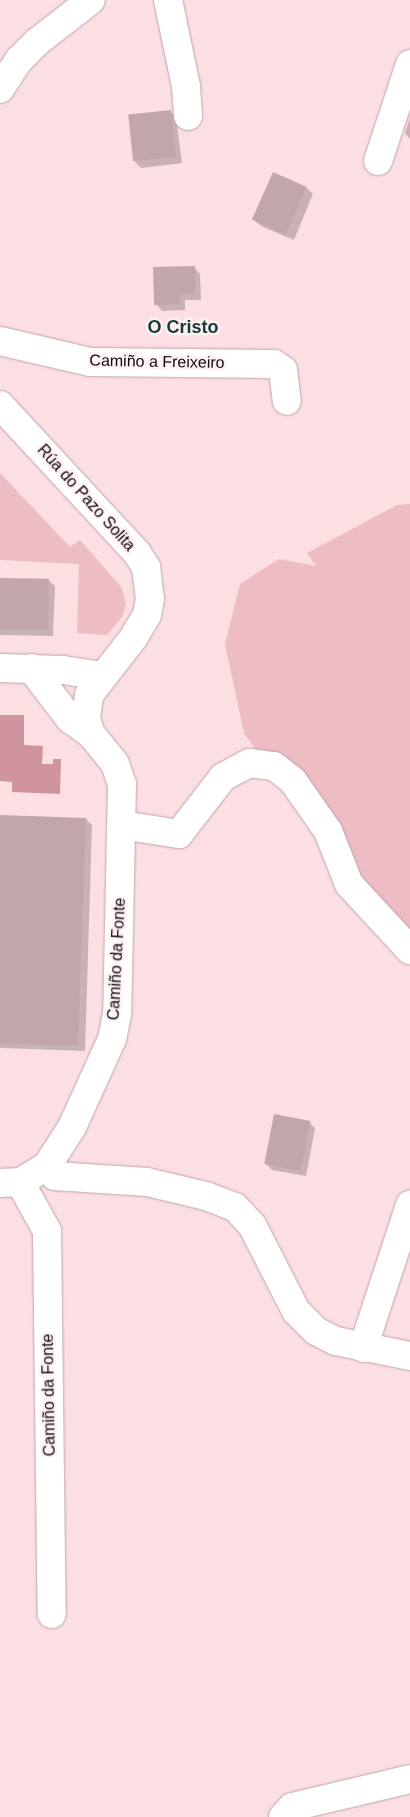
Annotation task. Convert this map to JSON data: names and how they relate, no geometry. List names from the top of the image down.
{
  "streets": {
    "street": ["Camiño a Freixeiro", "Rúa do Pazo Solita", "Camiño da Fonte"]
  },
  "crossings": [
    ["Rúa do Pazo Solita", "Camiño da Fonte"]
  ],
  "districts": ["O Cristo"]
}
